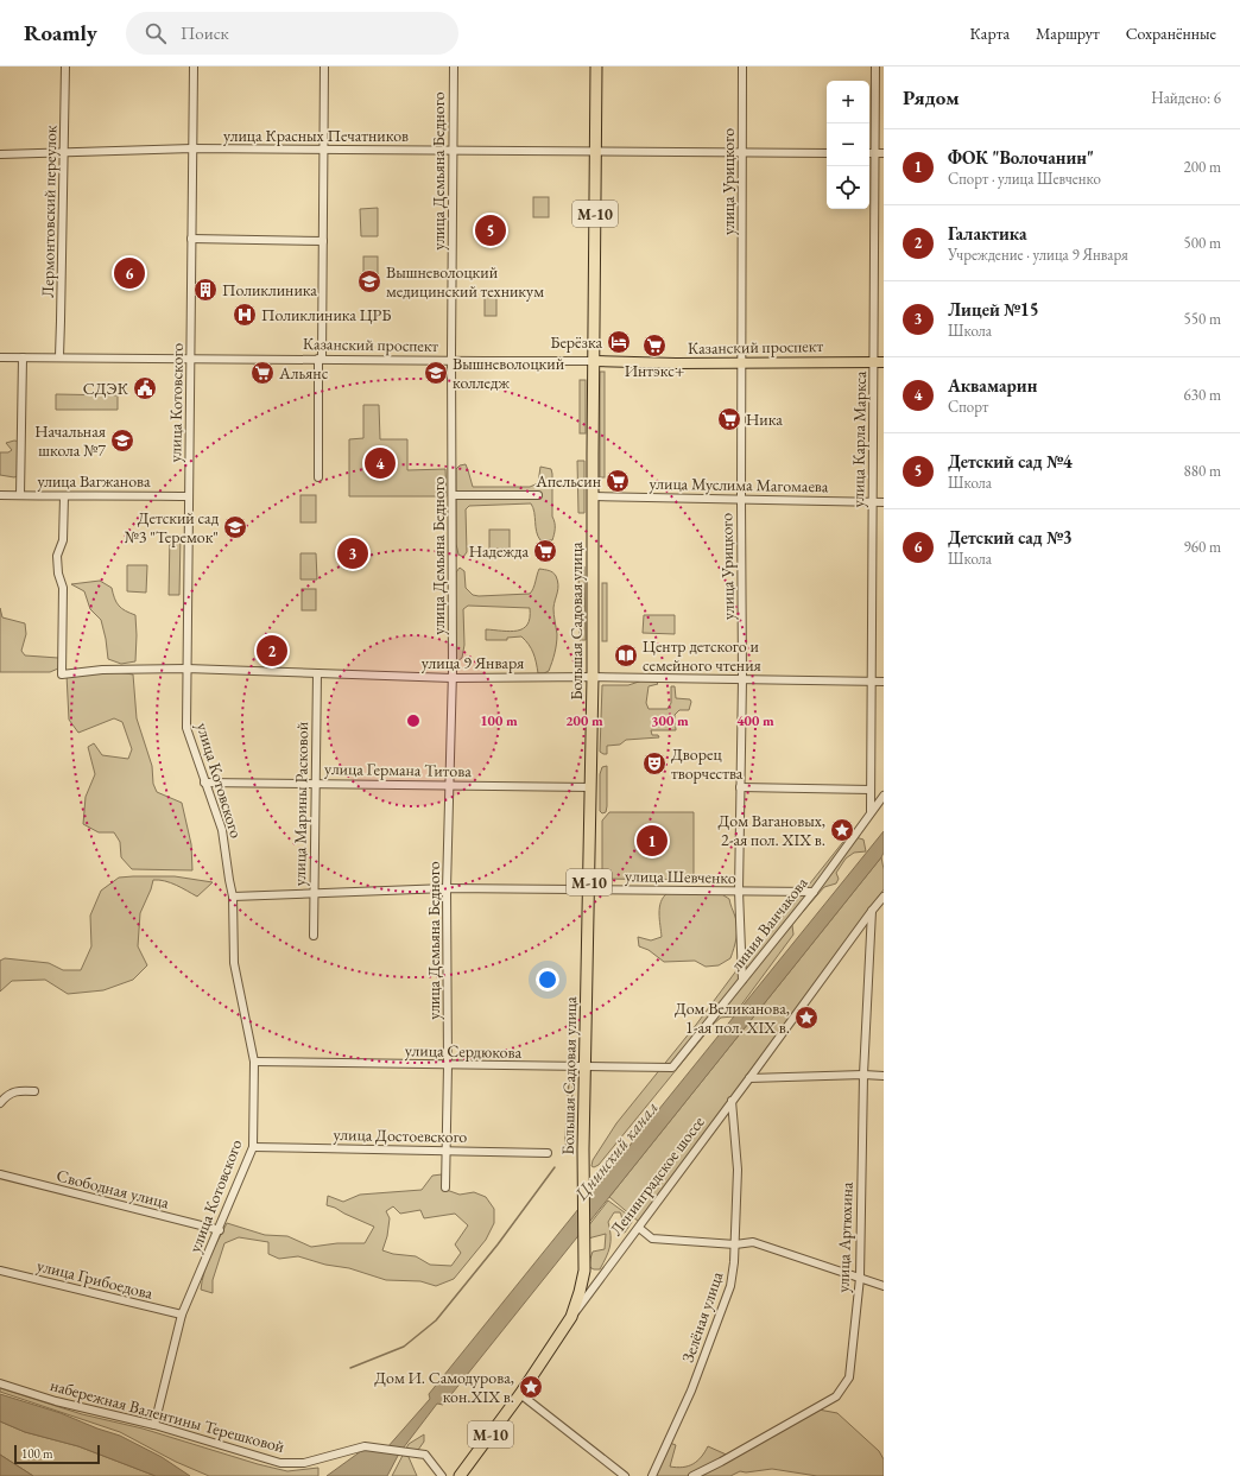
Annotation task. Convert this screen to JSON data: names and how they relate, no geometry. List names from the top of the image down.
{
  "streets": {
    "highway": ["М-10", "Большая Садовая улица", "Ленинградское шоссе"],
    "main road": ["Казанский проспект"],
    "street": [
      "улица Красных Печатников",
      "улица Демьяна Бедного",
      "улица Урицкого",
      "Лермонтовский переулок",
      "улица Котовского",
      "улица Карла Маркса",
      "улица Вагжанова",
      "улица Муслима Магомаева",
      "улица 9 Января",
      "улица Германа Титова",
      "улица Марины Расковой",
      "улица Шевченко",
      "линия Ванчакова",
      "улица Сердюкова",
      "улица Достоевского",
      "Свободная улица",
      "улица Артюхина",
      "улица Грибоедова",
      "Зелёная улица",
      "набережная Валентины Терешковой"
    ]
  },
  "crossings": [
    ["улица Красных Печатников", "улица Демьяна Бедного"],
    ["улица Красных Печатников", "улица Урицкого"],
    ["улица Красных Печатников", "Лермонтовский переулок"],
    ["улица Красных Печатников", "улица Котовского"],
    ["улица Красных Печатников", "Большая Садовая улица"],
    ["улица Демьяна Бедного", "Казанский проспект"],
    ["улица Демьяна Бедного", "улица 9 Января"],
    ["улица Демьяна Бедного", "улица Германа Титова"],
    ["улица Демьяна Бедного", "улица Шевченко"],
    ["улица Демьяна Бедного", "улица Сердюкова"],
    ["улица Демьяна Бедного", "улица Достоевского"],
    ["улица Урицкого", "Казанский проспект"],
    ["улица Урицкого", "улица Муслима Магомаева"],
    ["улица Урицкого", "улица 9 Января"],
    ["улица Урицкого", "улица Шевченко"],
    ["улица Урицкого", "линия Ванчакова"],
    ["Лермонтовский переулок", "Казанский проспект"],
    ["М-10", "Большая Садовая улица"],
    ["М-10", "Ленинградское шоссе"],
    ["Казанский проспект", "улица Котовского"],
    ["Казанский проспект", "улица Карла Маркса"],
    ["Казанский проспект", "Большая Садовая улица"],
    ["улица Котовского", "улица Вагжанова"],
    ["улица Котовского", "улица 9 Января"],
    ["улица Котовского", "улица Германа Титова"],
    ["улица Котовского", "улица Шевченко"],
    ["улица Котовского", "улица Сердюкова"],
    ["улица Котовского", "улица Достоевского"],
    ["улица Котовского", "Свободная улица"],
    ["улица Котовского", "улица Грибоедова"],
    ["улица Котовского", "набережная Валентины Терешковой"],
    ["улица Карла Маркса", "улица Муслима Магомаева"],
    ["улица Карла Маркса", "улица 9 Января"],
    ["улица Карла Маркса", "линия Ванчакова"],
    ["улица Вагжанова", "улица 9 Января"],
    ["улица Муслима Магомаева", "Большая Садовая улица"],
    ["Большая Садовая улица", "улица 9 Января"],
    ["Большая Садовая улица", "улица Германа Титова"],
    ["Большая Садовая улица", "улица Шевченко"],
    ["Большая Садовая улица", "улица Сердюкова"],
    ["улица 9 Января", "улица Марины Расковой"],
    ["улица Германа Титова", "улица Марины Расковой"],
    ["улица Марины Расковой", "улица Шевченко"],
    ["улица Шевченко", "линия Ванчакова"],
    ["линия Ванчакова", "улица Сердюкова"],
    ["Ленинградское шоссе", "улица Артюхина"],
    ["Ленинградское шоссе", "Зелёная улица"]
  ],
  "water": ["Цнинский канал"],
  "places": {
    "school or university": [
      "Вышневолоцкий медицинский техникум",
      "Вышневолоцкий колледж",
      "Начальная школа №7",
      "Детский сад №3 \"Теремок\""
    ],
    "building": ["Поликлиника"],
    "hospital": ["Поликлиника ЦРБ"],
    "hotel": ["Берёзка"],
    "supermarket": [
      "Интэкс+",
      "Альянс",
      "Ника",
      "Апельсин",
      "Надежда"
    ],
    "public building": ["СДЭК"],
    "library": ["Центр детского и семейного чтения"],
    "theatre": ["Дворец творчества"],
    "place": ["Дом Вагановых, 2-ая пол. XIX в.", "Дом Великанова, 1-ая пол. XIX в.", "Дом И. Самодурова, кон.XIX в."]
  },
  "scale_bar": "100 m",
  "page": {
    "header": "Roamly",
    "search": "Поиск",
    "nav": ["Карта", "Маршрут", "Сохранённые"],
    "heading": ["Рядом", "Найдено: 6"],
    "map_buttons": ["+", "−"],
    "list": [
      {
        "mark": "1",
        "name": "ФОК \"Волочанин\"",
        "note": "Спорт · улица Шевченко",
        "value": "200 m"
      },
      {
        "mark": "2",
        "name": "Галактика",
        "note": "Учреждение · улица 9 Января",
        "value": "500 m"
      },
      {
        "mark": "3",
        "name": "Лицей №15",
        "note": "Школа",
        "value": "550 m"
      },
      {
        "mark": "4",
        "name": "Аквамарин",
        "note": "Спорт",
        "value": "630 m"
      },
      {
        "mark": "5",
        "name": "Детский сад №4",
        "note": "Школа",
        "value": "880 m"
      },
      {
        "mark": "6",
        "name": "Детский сад №3",
        "note": "Школа",
        "value": "960 m"
      }
    ],
    "pins": [
      "5",
      "6",
      "4",
      "3",
      "2",
      "1"
    ],
    "scale": "100 m"
  },
  "rings": [
    "100 m",
    "200 m",
    "300 m",
    "400 m"
  ]
}
